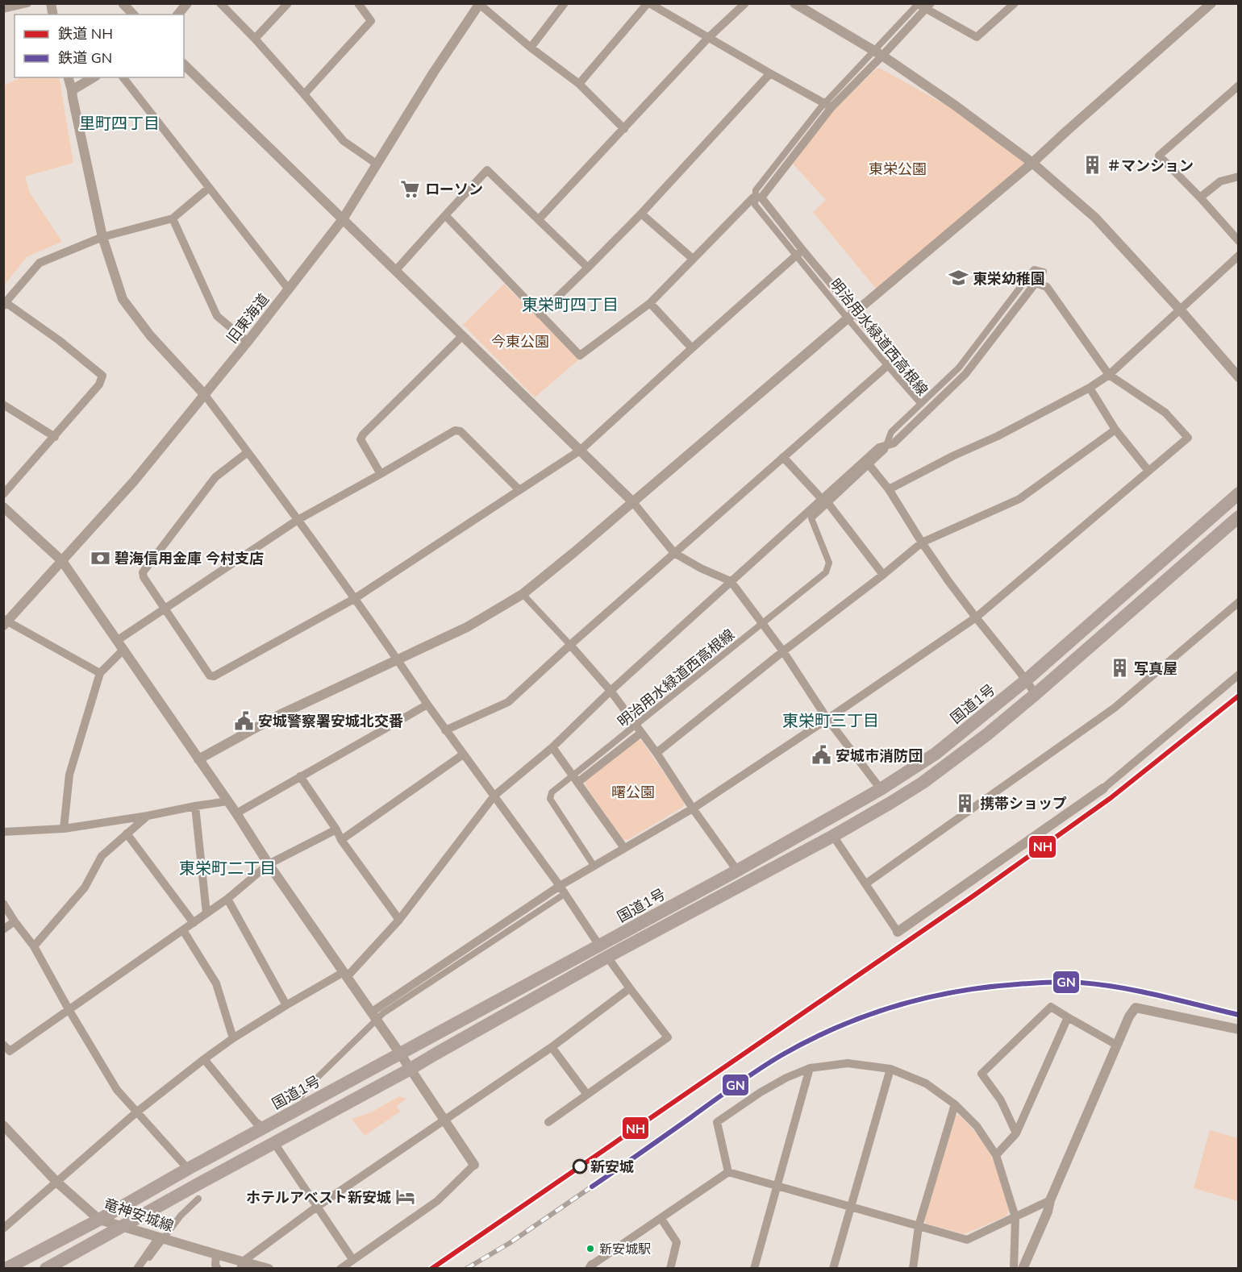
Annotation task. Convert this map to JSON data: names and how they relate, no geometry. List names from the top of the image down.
{
  "streets": {
    "highway": ["国道1号"],
    "street": ["旧東海道", "明治用水緑道西高根線", "竜神安城線"]
  },
  "crossings": [
    ["国道1号", "竜神安城線"]
  ],
  "districts": [
    "里町四丁目",
    "東栄町四丁目",
    "東栄町三丁目",
    "東栄町二丁目"
  ],
  "parks": ["東栄公園", "今東公園", "曙公園"],
  "places": {
    "building": ["＃マンション", "写真屋", "携帯ショップ"],
    "supermarket": ["ローソン"],
    "school or university": ["東栄幼稚園"],
    "bank": ["碧海信用金庫 今村支店"],
    "public building": ["安城警察署安城北交番", "安城市消防団"],
    "other": ["新安城", "新安城駅"],
    "hotel": ["ホテルアベスト新安城"]
  },
  "lines": ["rail line NH", "rail line GN"],
  "legend": ["鉄道 NH", "鉄道 GN"]
}
